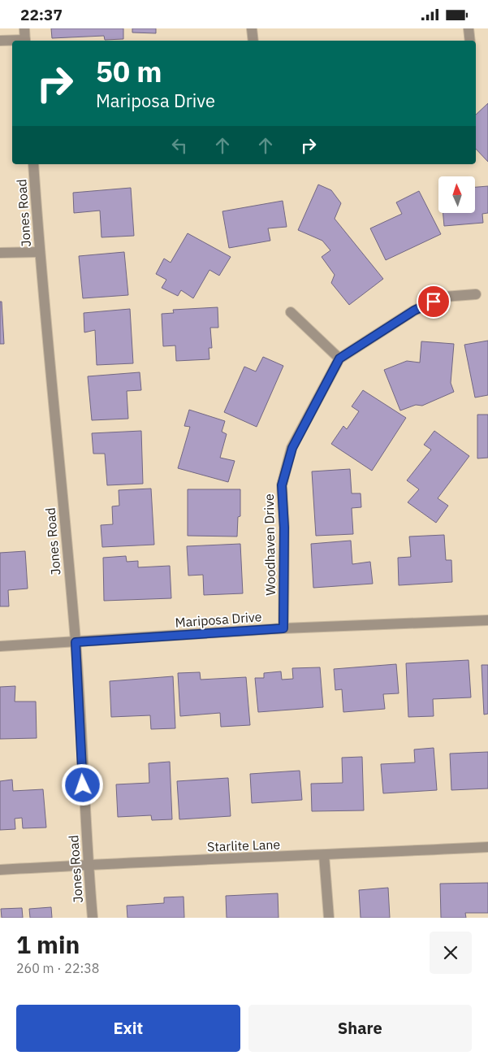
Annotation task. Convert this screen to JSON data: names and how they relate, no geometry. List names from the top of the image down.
{
  "streets": {
    "street": [
      "Jones Road",
      "Woodhaven Drive",
      "Mariposa Drive",
      "Starlite Lane"
    ]
  },
  "crossings": [
    ["Jones Road", "Mariposa Drive"],
    ["Jones Road", "Starlite Lane"],
    ["Woodhaven Drive", "Mariposa Drive"]
  ],
  "north": "top",
  "page": {
    "status": "22:37",
    "turn": ["50 m", "Mariposa Drive"],
    "heading": ["1 min", "260 m · 22:38"],
    "buttons": ["Exit", "Share"]
  }
}
